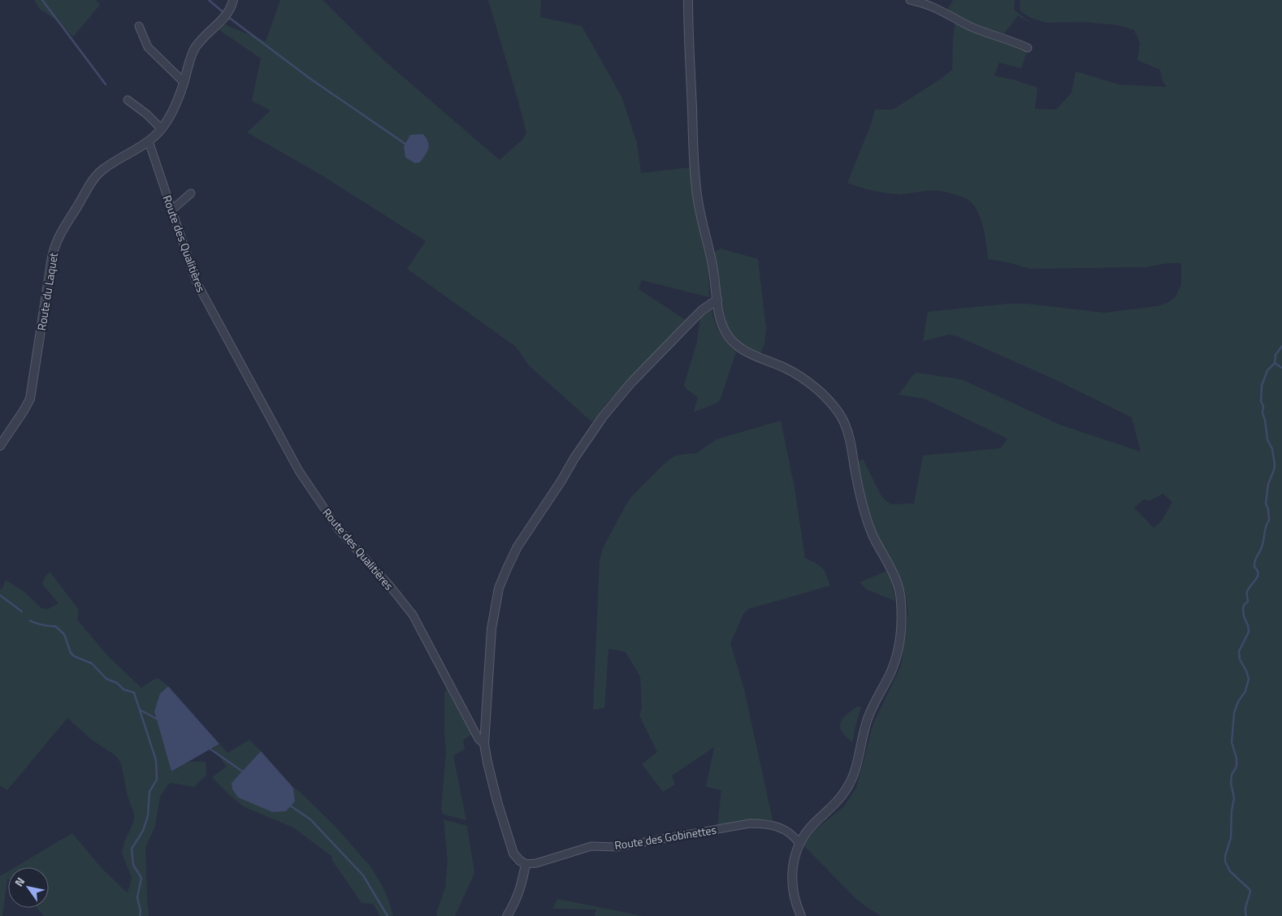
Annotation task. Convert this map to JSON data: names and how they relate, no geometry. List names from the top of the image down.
{
  "streets": {
    "street": ["Route des Qualitières", "Route du Laquet", "Route des Gobinettes"]
  },
  "crossings": [
    ["Route des Qualitières", "Route du Laquet"],
    ["Route des Qualitières", "Route des Gobinettes"]
  ],
  "north": "top left"
}
